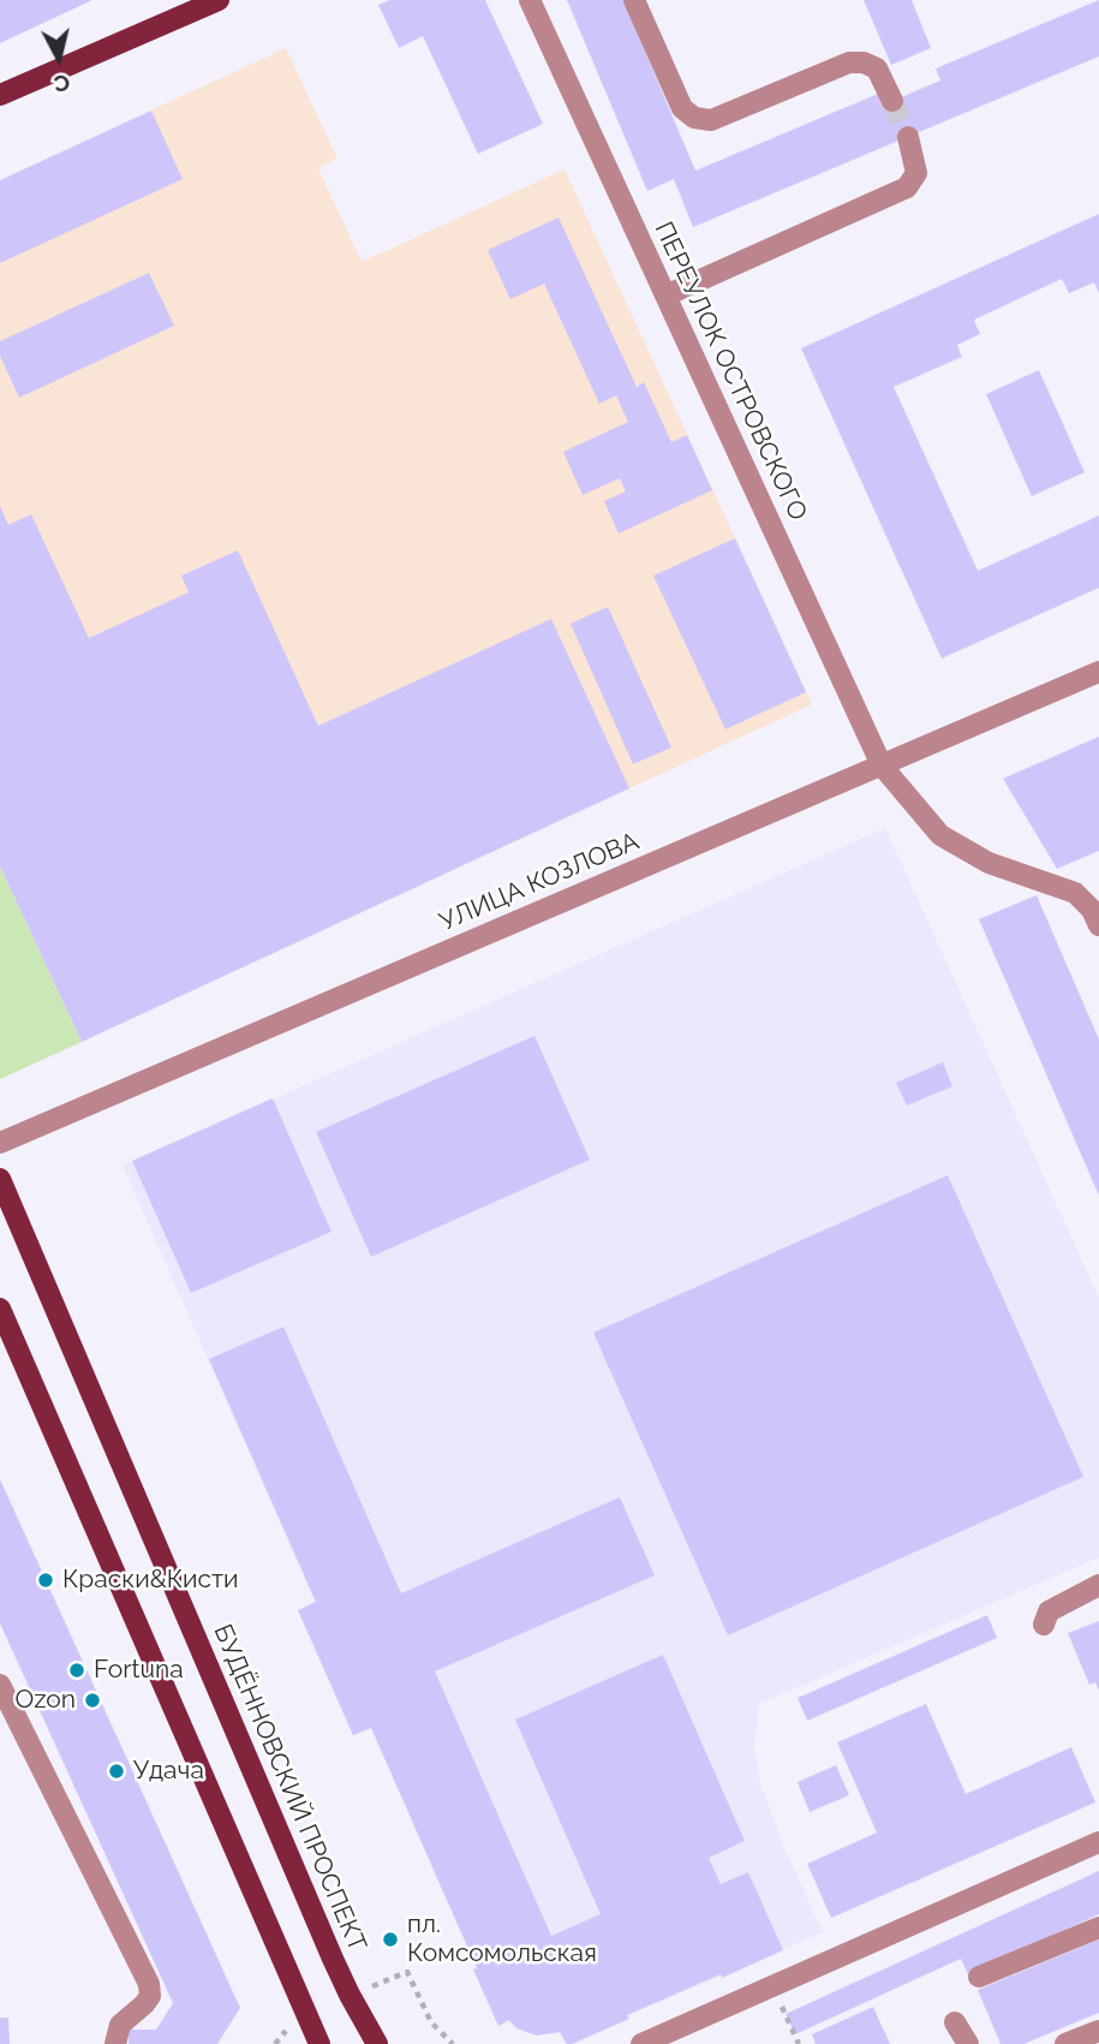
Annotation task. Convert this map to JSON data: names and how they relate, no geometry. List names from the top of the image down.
{
  "streets": {
    "main road": ["БУДЁННОВСКИЙ ПРОСПЕКТ"],
    "street": ["ПЕРЕУЛОК ОСТРОВСКОГО", "УЛИЦА КОЗЛОВА"]
  },
  "crossings": [
    ["ПЕРЕУЛОК ОСТРОВСКОГО", "УЛИЦА КОЗЛОВА"]
  ],
  "places": [
    "Краски&Кисти",
    "Fortuna",
    "Ozon",
    "Удача",
    "пл. Комсомольская"
  ],
  "north": "bottom"
}
